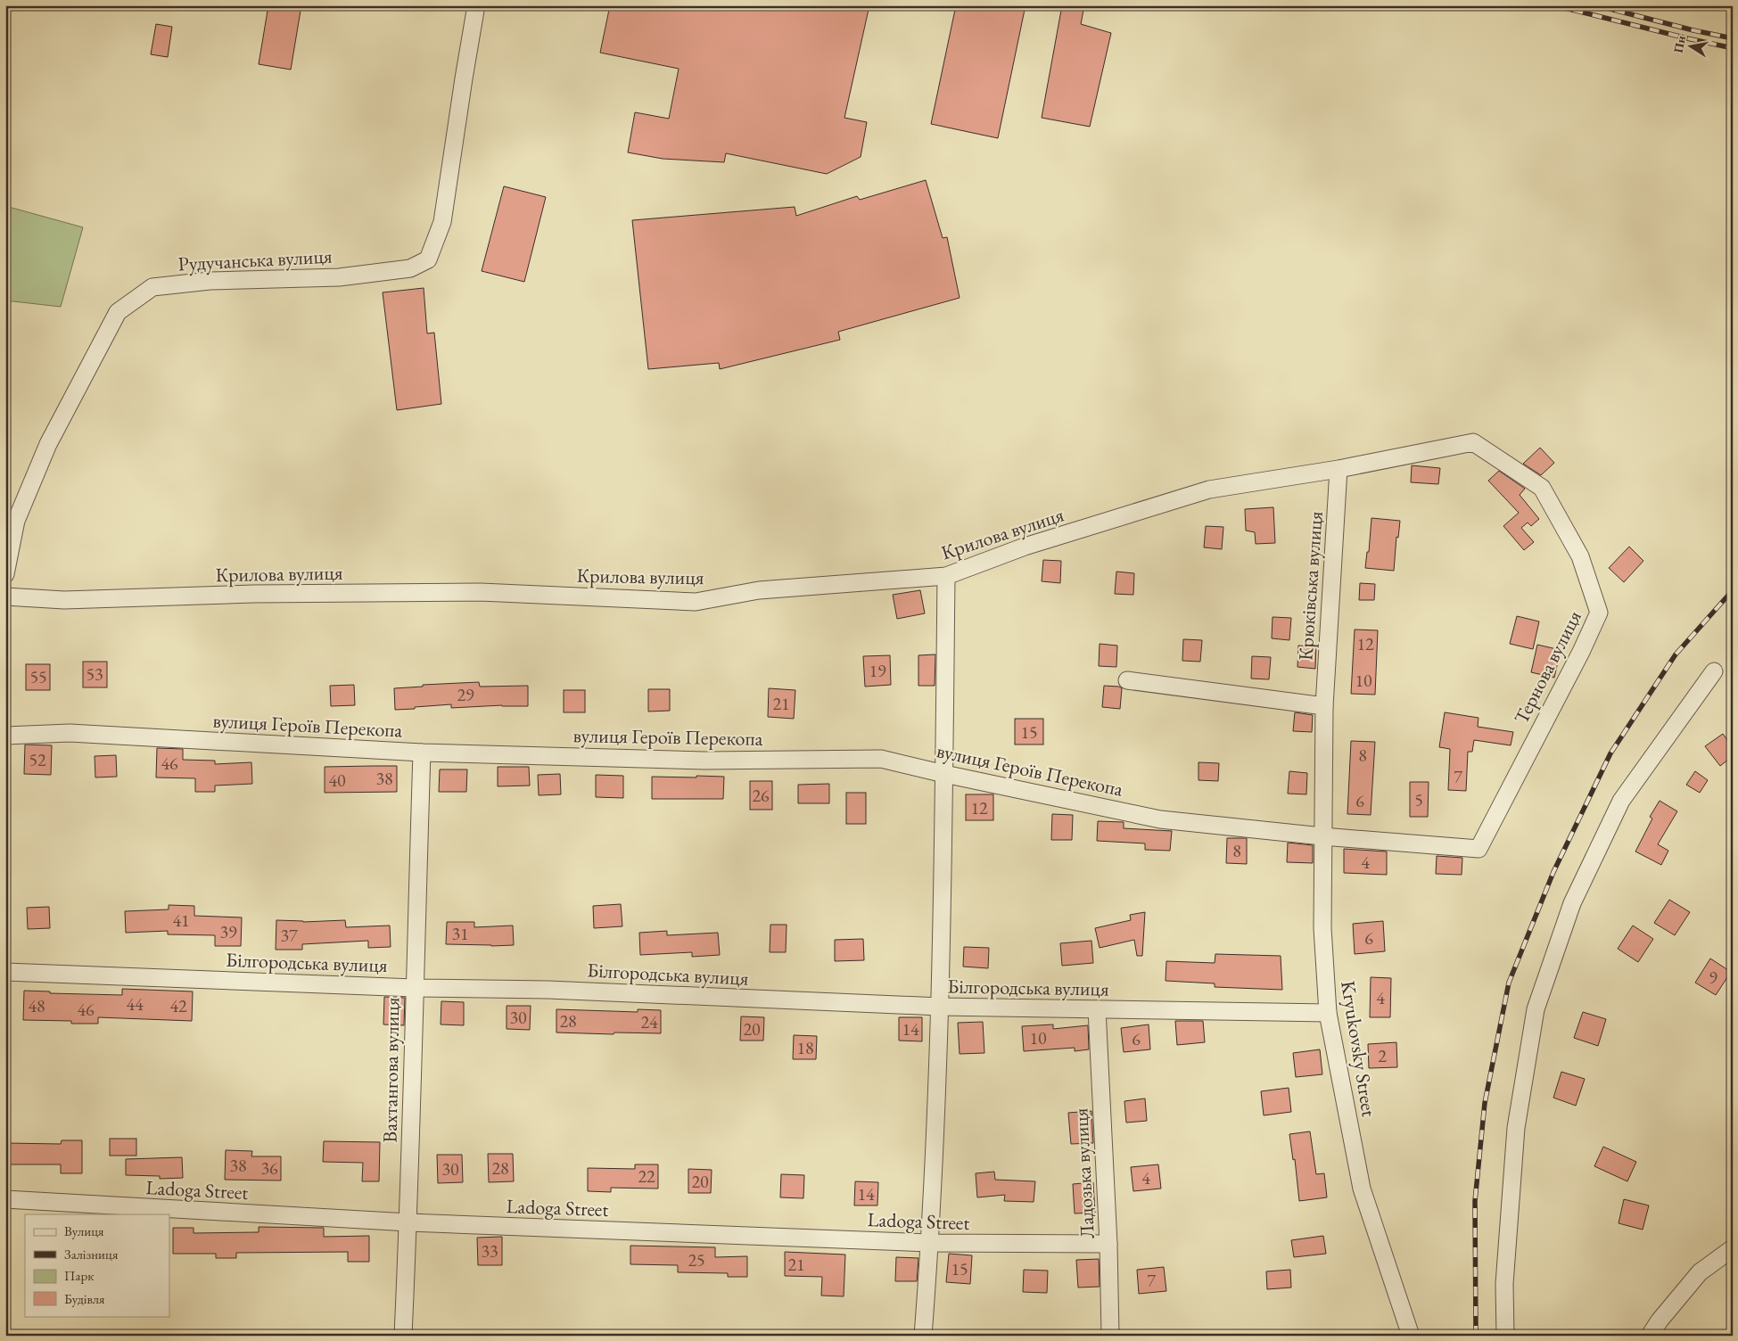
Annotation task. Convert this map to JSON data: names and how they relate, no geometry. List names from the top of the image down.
{
  "streets": {
    "street": [
      "Рудучанська вулиця",
      "Крилова вулиця",
      "Крюківська вулиця",
      "Тернова вулиця",
      "вулиця Героїв Перекопа",
      "Білгородська вулиця",
      "Kryukovsky Street",
      "Вахтангова вулиця",
      "Ладозька вулиця",
      "Ladoga Street"
    ]
  },
  "crossings": [
    ["Крилова вулиця", "Крюківська вулиця"],
    ["Крилова вулиця", "Тернова вулиця"],
    ["Крюківська вулиця", "Тернова вулиця"],
    ["Крюківська вулиця", "Kryukovsky Street"],
    ["Тернова вулиця", "вулиця Героїв Перекопа"],
    ["Тернова вулиця", "Kryukovsky Street"],
    ["вулиця Героїв Перекопа", "Kryukovsky Street"],
    ["вулиця Героїв Перекопа", "Вахтангова вулиця"],
    ["Білгородська вулиця", "Kryukovsky Street"],
    ["Білгородська вулиця", "Вахтангова вулиця"],
    ["Білгородська вулиця", "Ладозька вулиця"],
    ["Вахтангова вулиця", "Ladoga Street"],
    ["Ладозька вулиця", "Ladoga Street"]
  ],
  "house_numbers": [
    "12",
    "19",
    "53",
    "55",
    "10",
    "29",
    "21",
    "15",
    "8",
    "52",
    "46",
    "7",
    "38",
    "40",
    "26",
    "5",
    "6",
    "12",
    "8",
    "4",
    "41",
    "39",
    "31",
    "37",
    "6",
    "9",
    "4",
    "44",
    "48",
    "42",
    "46",
    "30",
    "28",
    "24",
    "20",
    "14",
    "10",
    "6",
    "18",
    "2",
    "38",
    "36",
    "28",
    "30",
    "22",
    "4",
    "20",
    "14",
    "33",
    "25",
    "21",
    "15",
    "7"
  ],
  "legend": [
    "Вулиця",
    "Залізниця",
    "Парк",
    "Будівля"
  ],
  "north": "left"
}
